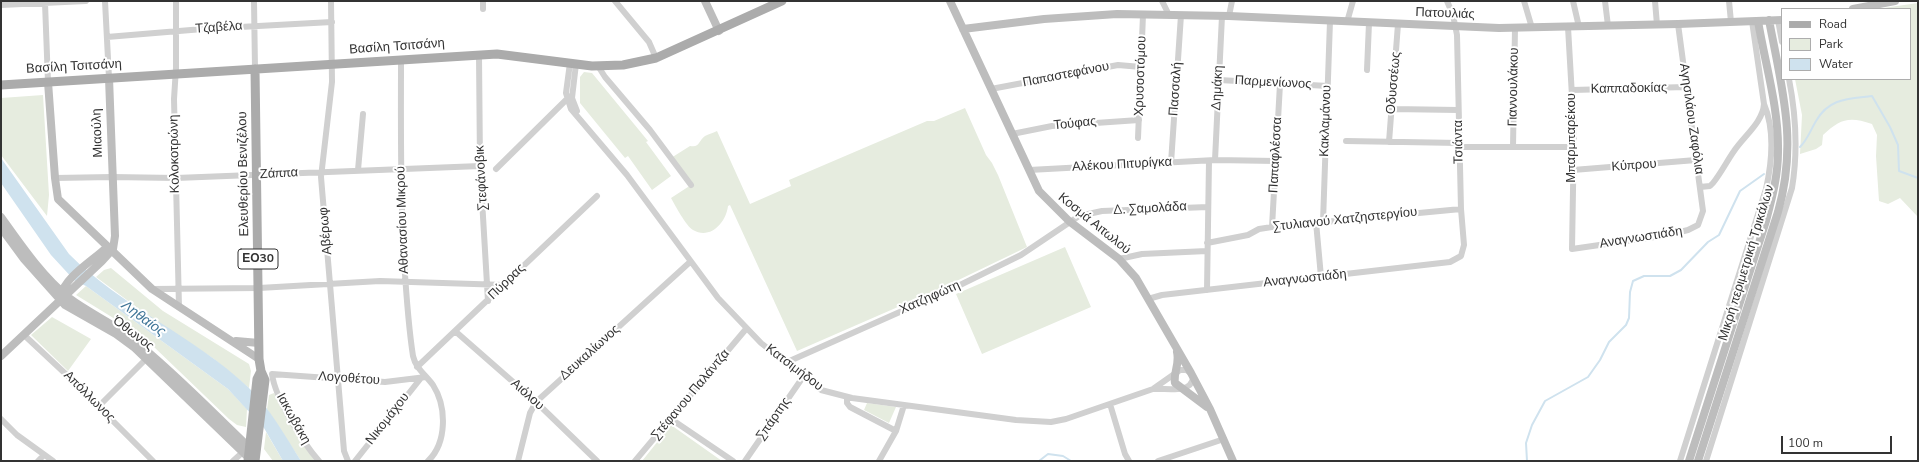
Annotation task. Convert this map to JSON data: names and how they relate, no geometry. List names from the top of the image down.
{
  "streets": {
    "main road": ["Βασίλη Τσιτσάνη", "Ελευθερίου Βενιζέλου", "ΕΟ30"],
    "street": [
      "Πατουλιάς",
      "Τζαβέλα",
      "Παπαστεφάνου",
      "Χρυσοστόμου",
      "Παρμενίωνος",
      "Οδυσσέως",
      "Γιαννουλάκου",
      "Δημάκη",
      "Πασσαλή",
      "Καππαδοκίας",
      "Αγησιλάου Ζαφόλια",
      "Κακλαμάνου",
      "Τούφας",
      "Μιαούλη",
      "Μπαρμπαρέκου",
      "Τσιάντα",
      "Κολοκοτρώνη",
      "Παπαφλέσσα",
      "Αλέκου Πιτυρίγκα",
      "Κύπρου",
      "Ζάππα",
      "Στεφάνοβικ",
      "Δ. Σαμολάδα",
      "Αθανασίου Μικρού",
      "Στυλιανού Χατζηστεργίου",
      "Κοσμά Αιτωλού",
      "Αβέρωφ",
      "Αναγνωστιάδη",
      "Μικρή περιμετρική Τρικάλων",
      "Πύρρας",
      "Χατζηφώτη",
      "Δευκαλίωνος",
      "Κατσιμήδου",
      "Λογοθέτου",
      "Αιόλου",
      "Στέφανου Παλάντζα",
      "Απόλλωνος",
      "Ιακωβάκη",
      "Νικομάχου",
      "Σπάρτης"
    ]
  },
  "crossings": [
    ["Πατουλιάς", "Χρυσοστόμου"],
    ["Πατουλιάς", "Οδυσσέως"],
    ["Πατουλιάς", "Γιαννουλάκου"],
    ["Πατουλιάς", "Δημάκη"],
    ["Πατουλιάς", "Πασσαλή"],
    ["Πατουλιάς", "Αγησιλάου Ζαφόλια"],
    ["Πατουλιάς", "Κακλαμάνου"],
    ["Πατουλιάς", "Μπαρμπαρέκου"],
    ["Πατουλιάς", "Τσιάντα"],
    ["Πατουλιάς", "Κοσμά Αιτωλού"],
    ["Πατουλιάς", "Μικρή περιμετρική Τρικάλων"],
    ["Τζαβέλα", "Μιαούλη"],
    ["Τζαβέλα", "Κολοκοτρώνη"],
    ["Τζαβέλα", "Ελευθερίου Βενιζέλου"],
    ["Τζαβέλα", "Αβέρωφ"],
    ["Βασίλη Τσιτσάνη", "Μιαούλη"],
    ["Βασίλη Τσιτσάνη", "Κολοκοτρώνη"],
    ["Βασίλη Τσιτσάνη", "Ελευθερίου Βενιζέλου"],
    ["Βασίλη Τσιτσάνη", "Στεφάνοβικ"],
    ["Βασίλη Τσιτσάνη", "Αθανασίου Μικρού"],
    ["Βασίλη Τσιτσάνη", "Αβέρωφ"],
    ["Παπαστεφάνου", "Χρυσοστόμου"],
    ["Παπαστεφάνου", "Κοσμά Αιτωλού"],
    ["Χρυσοστόμου", "Τούφας"],
    ["Παρμενίωνος", "Δημάκη"],
    ["Παρμενίωνος", "Κακλαμάνου"],
    ["Παρμενίωνος", "Παπαφλέσσα"],
    ["Δημάκη", "Αλέκου Πιτυρίγκα"],
    ["Δημάκη", "Δ. Σαμολάδα"],
    ["Δημάκη", "Στυλιανού Χατζηστεργίου"],
    ["Δημάκη", "Αναγνωστιάδη"],
    ["Πασσαλή", "Αλέκου Πιτυρίγκα"],
    ["Καππαδοκίας", "Αγησιλάου Ζαφόλια"],
    ["Καππαδοκίας", "Μπαρμπαρέκου"],
    ["Αγησιλάου Ζαφόλια", "Κύπρου"],
    ["Αγησιλάου Ζαφόλια", "Αναγνωστιάδη"],
    ["Κακλαμάνου", "Στυλιανού Χατζηστεργίου"],
    ["Κακλαμάνου", "Αναγνωστιάδη"],
    ["Τούφας", "Κοσμά Αιτωλού"],
    ["Μιαούλη", "Ζάππα"],
    ["Μπαρμπαρέκου", "Κύπρου"],
    ["Μπαρμπαρέκου", "Αναγνωστιάδη"],
    ["Τσιάντα", "Στυλιανού Χατζηστεργίου"],
    ["Τσιάντα", "Αναγνωστιάδη"],
    ["Κολοκοτρώνη", "Ζάππα"],
    ["Παπαφλέσσα", "Αλέκου Πιτυρίγκα"],
    ["Παπαφλέσσα", "Στυλιανού Χατζηστεργίου"],
    ["Αλέκου Πιτυρίγκα", "Κοσμά Αιτωλού"],
    ["Ελευθερίου Βενιζέλου", "Ζάππα"],
    ["Ζάππα", "Στεφάνοβικ"],
    ["Ζάππα", "Αθανασίου Μικρού"],
    ["Ζάππα", "Αβέρωφ"],
    ["Στεφάνοβικ", "Πύρρας"],
    ["Δ. Σαμολάδα", "Κοσμά Αιτωλού"],
    ["Δ. Σαμολάδα", "Χατζηφώτη"],
    ["Αθανασίου Μικρού", "Πύρρας"],
    ["Αθανασίου Μικρού", "Λογοθέτου"],
    ["Αθανασίου Μικρού", "Νικομάχου"],
    ["Κοσμά Αιτωλού", "Αναγνωστιάδη"],
    ["Κοσμά Αιτωλού", "Χατζηφώτη"],
    ["Αβέρωφ", "Λογοθέτου"],
    ["Πύρρας", "Αιόλου"],
    ["Χατζηφώτη", "Κατσιμήδου"],
    ["Δευκαλίωνος", "Κατσιμήδου"],
    ["Δευκαλίωνος", "Αιόλου"],
    ["Κατσιμήδου", "Στέφανου Παλάντζα"],
    ["Κατσιμήδου", "Σπάρτης"],
    ["Λογοθέτου", "Ιακωβάκη"],
    ["Λογοθέτου", "Νικομάχου"]
  ],
  "water": ["Ληθαίος"],
  "legend": ["Road", "Park", "Water"],
  "scale_bar": "100 m"
}
